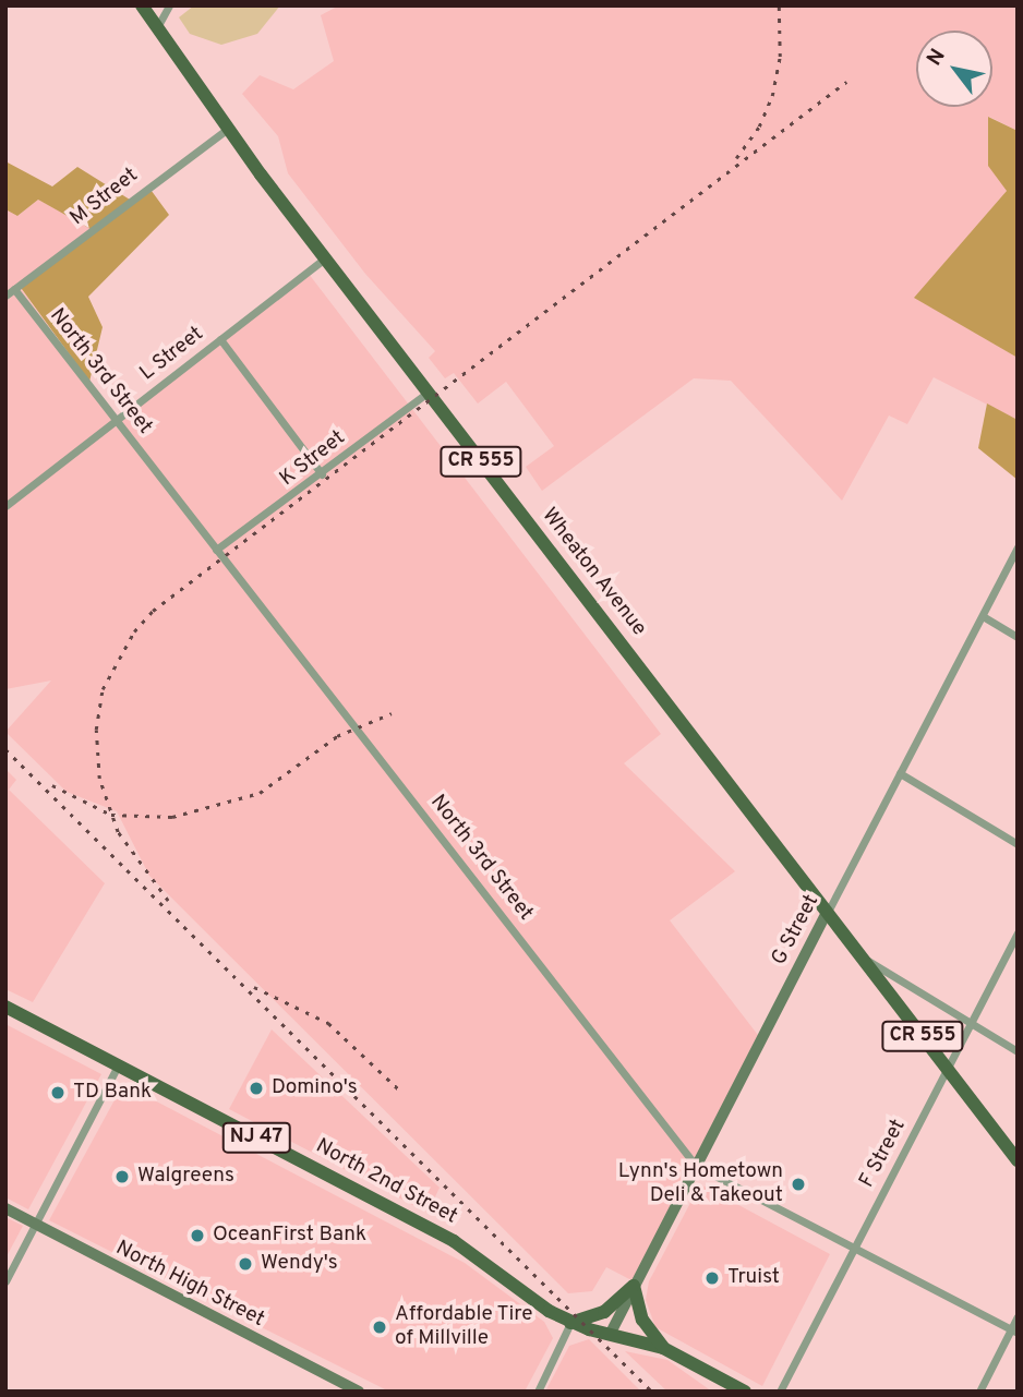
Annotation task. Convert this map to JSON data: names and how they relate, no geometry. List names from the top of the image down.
{
  "streets": {
    "main road": [
      "CR 555",
      "Wheaton Avenue",
      "G Street",
      "NJ 47",
      "North 2nd Street",
      "North High Street"
    ],
    "street": [
      "M Street",
      "L Street",
      "North 3rd Street",
      "K Street",
      "F Street"
    ]
  },
  "crossings": [
    ["M Street", "North 3rd Street"],
    ["M Street", "Wheaton Avenue"],
    ["L Street", "North 3rd Street"],
    ["L Street", "Wheaton Avenue"],
    ["North 3rd Street", "K Street"],
    ["North 3rd Street", "G Street"],
    ["North 3rd Street", "F Street"],
    ["K Street", "Wheaton Avenue"],
    ["Wheaton Avenue", "G Street"],
    ["Wheaton Avenue", "F Street"],
    ["G Street", "North 2nd Street"]
  ],
  "places": [
    "Domino's",
    "TD Bank",
    "Walgreens",
    "Lynn's Hometown Deli & Takeout",
    "OceanFirst Bank",
    "Wendy's",
    "Truist",
    "Affordable Tire of Millville"
  ],
  "north": "top left"
}
